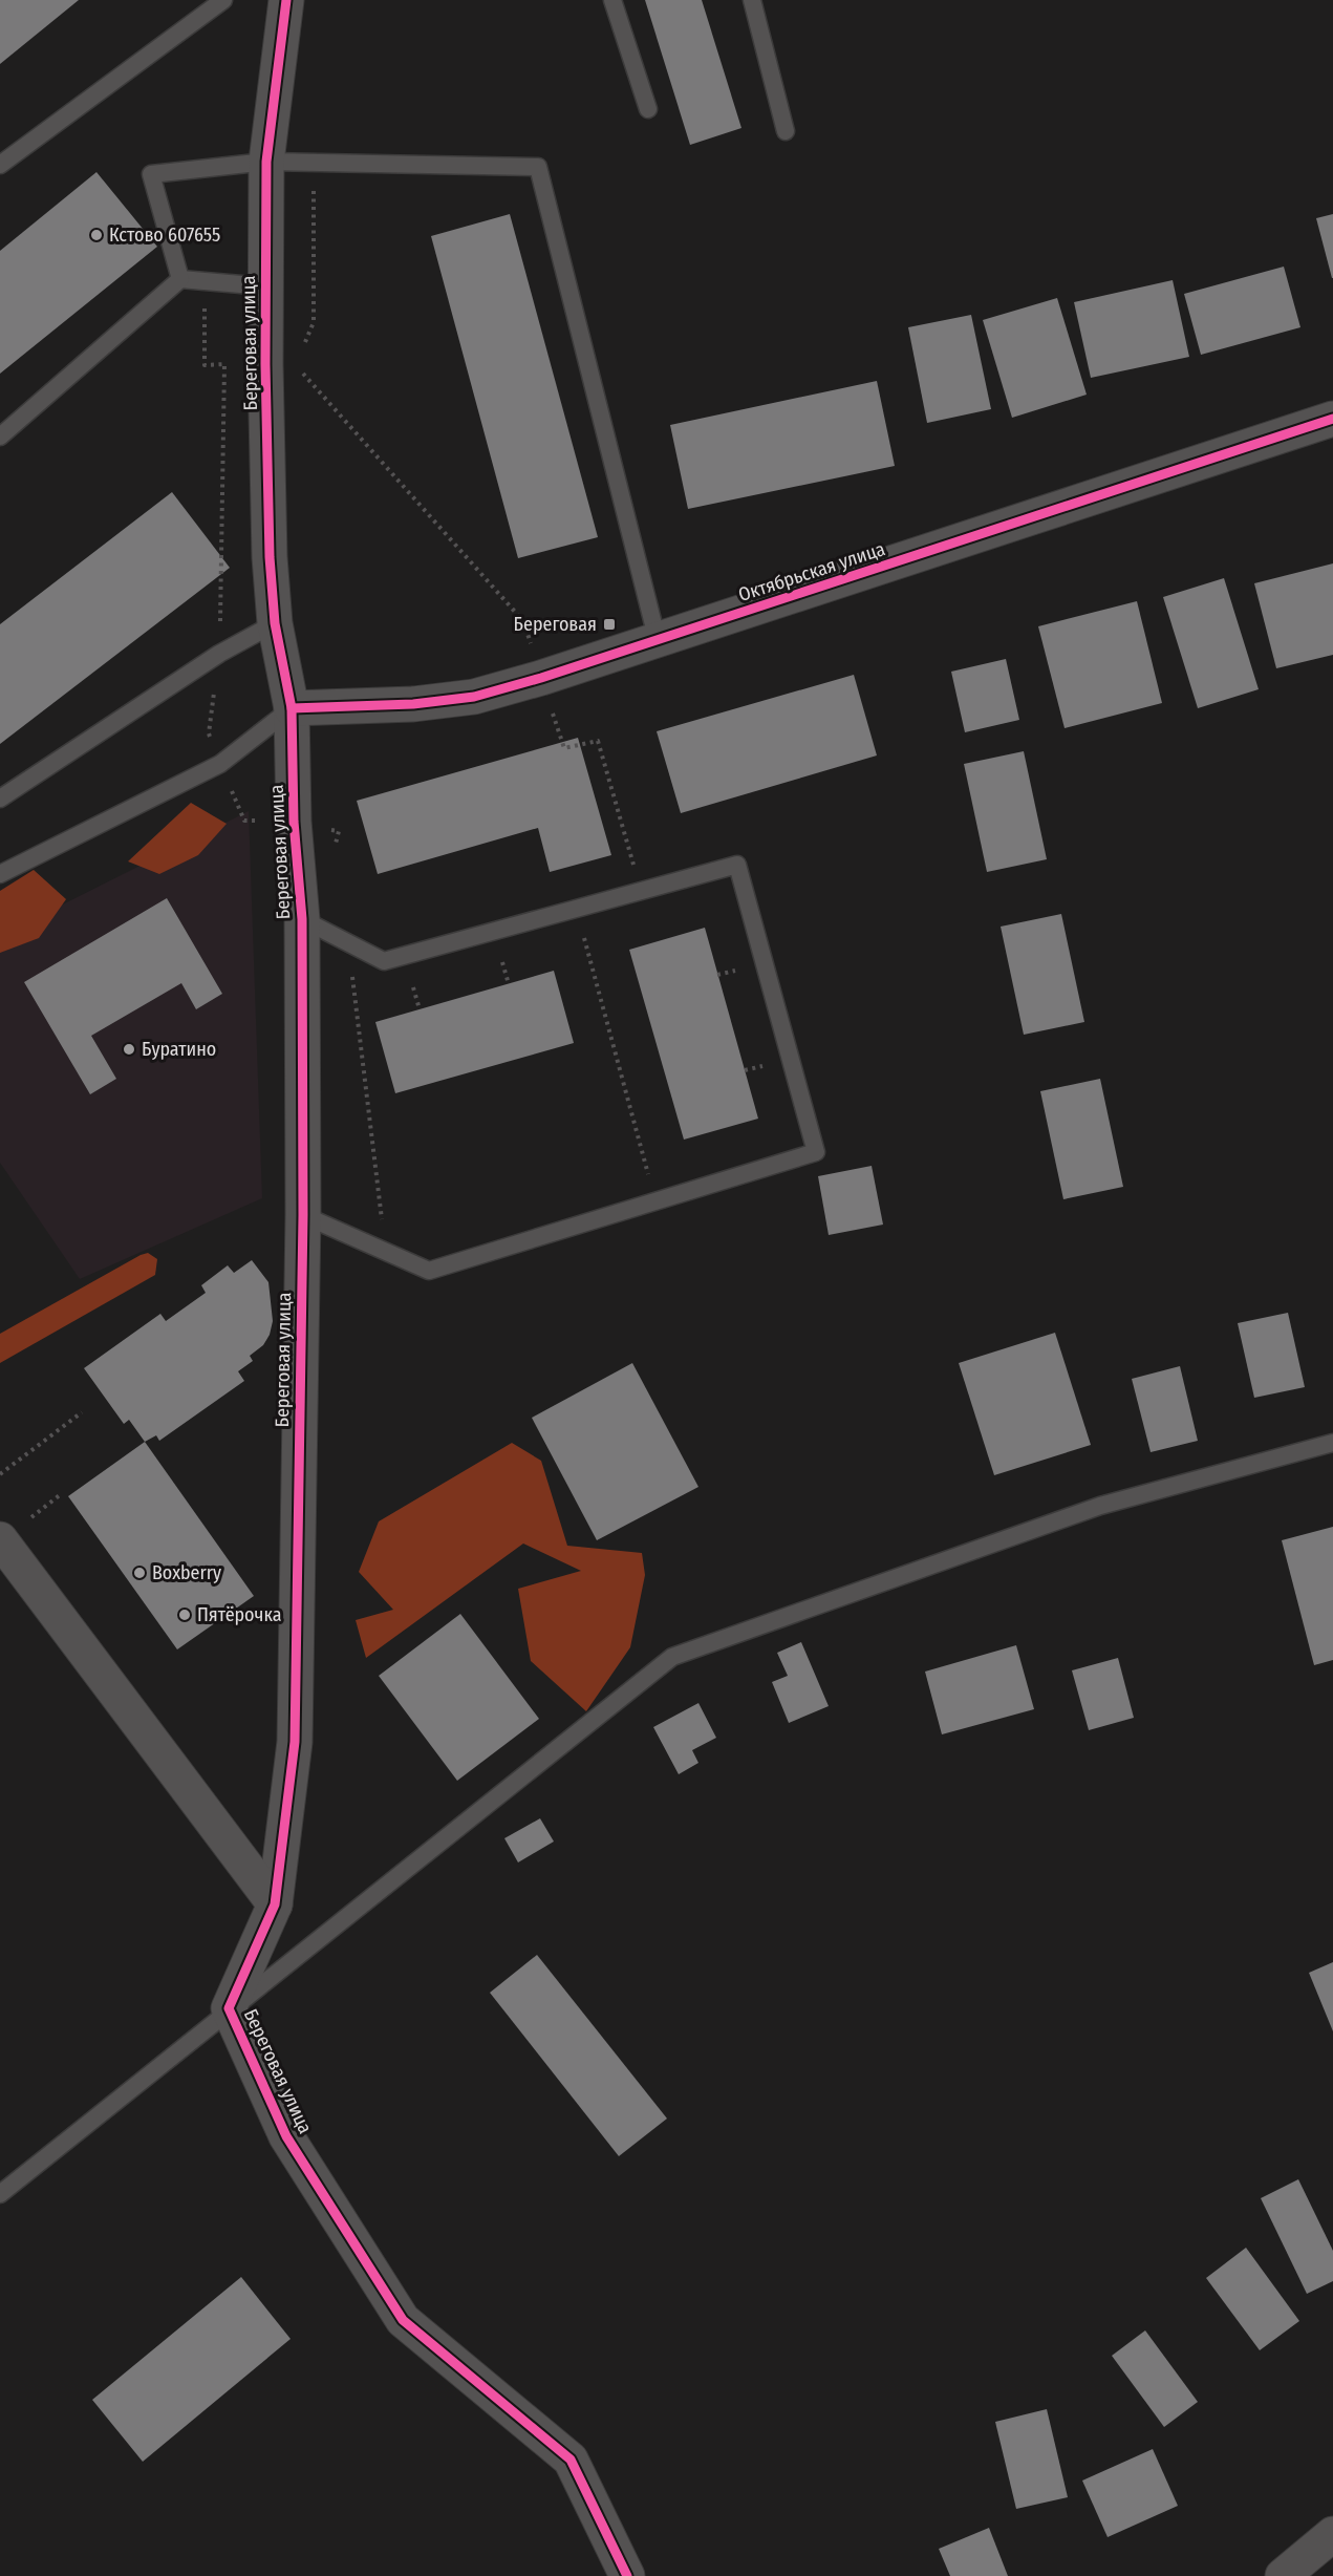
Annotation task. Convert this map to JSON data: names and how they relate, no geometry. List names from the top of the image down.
{
  "streets": {
    "street": ["Береговая улица", "Октябрьская улица"]
  },
  "crossings": [
    ["Береговая улица", "Октябрьская улица"]
  ],
  "places": {
    "other": [
      "Кстово 607655",
      "Буратино",
      "Boxberry",
      "Пятёрочка"
    ],
    "transit": ["Береговая"]
  }
}
